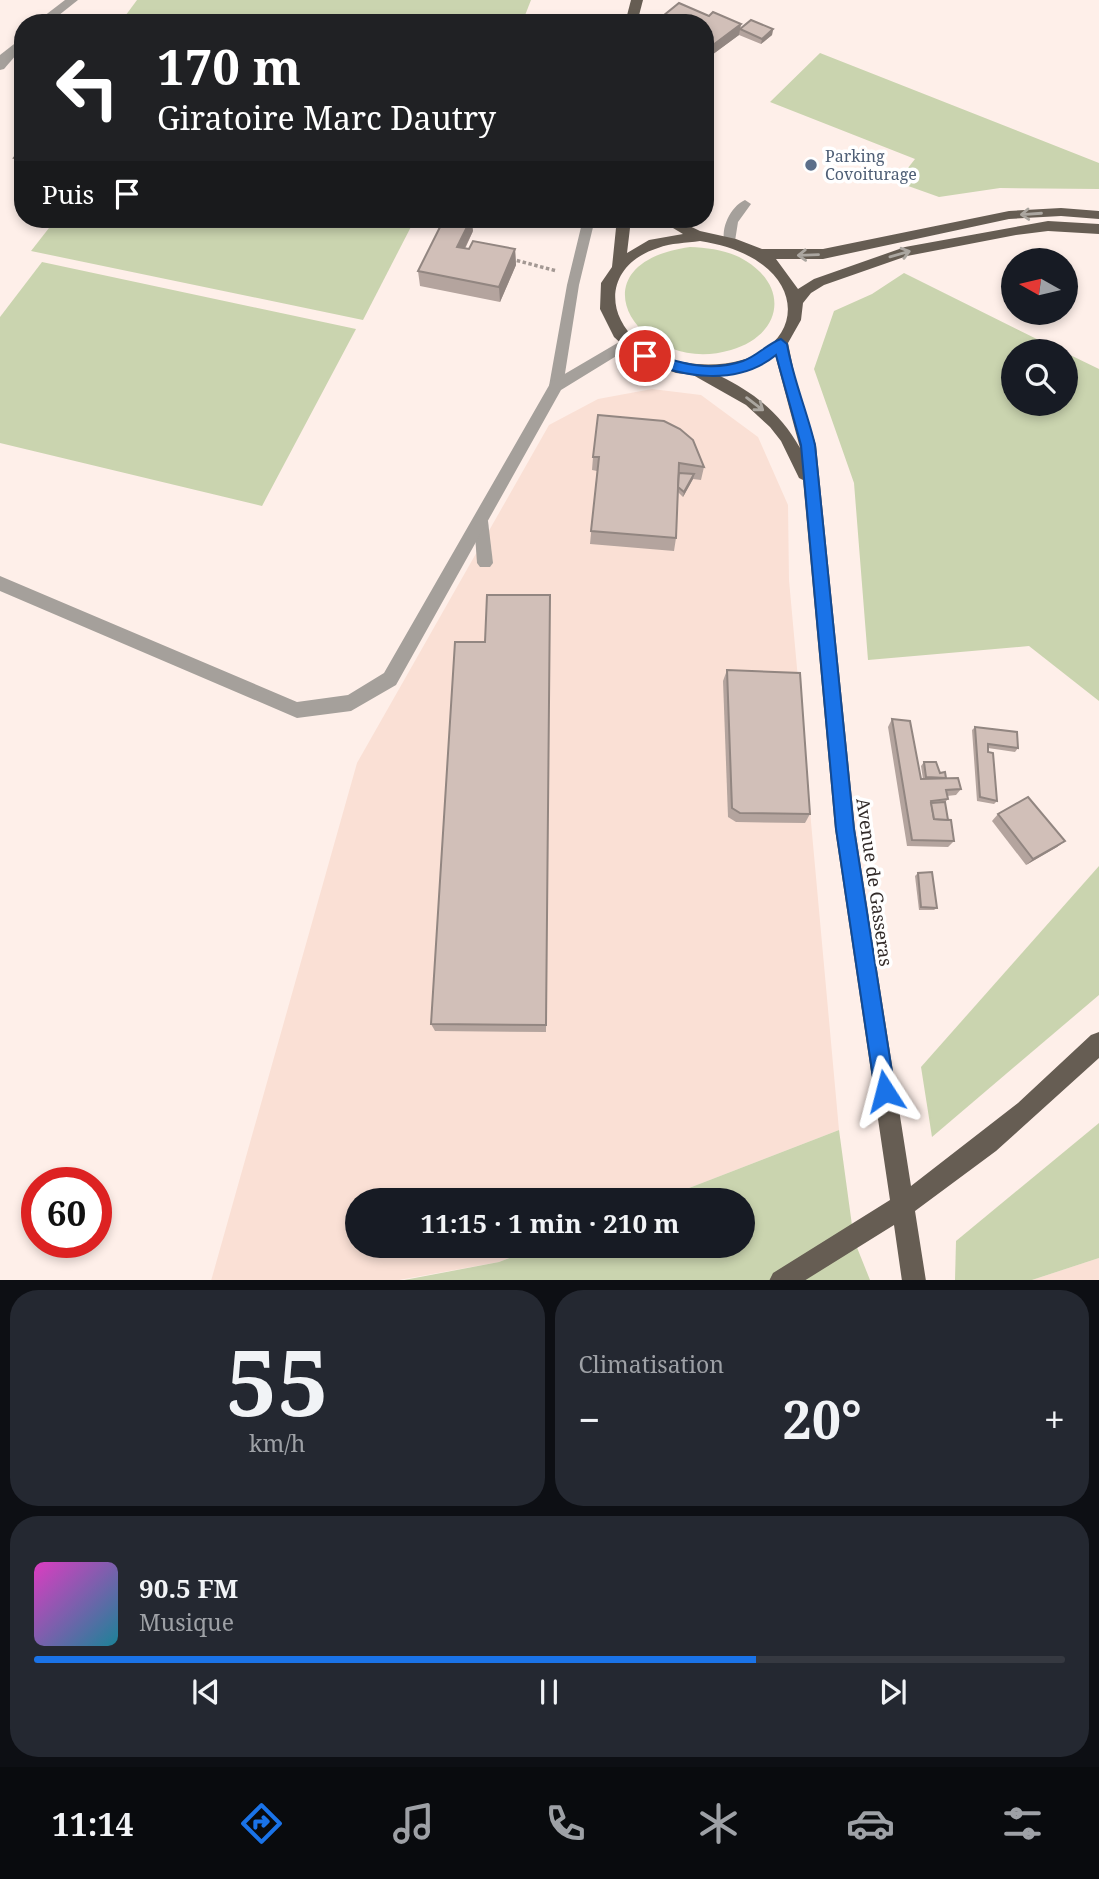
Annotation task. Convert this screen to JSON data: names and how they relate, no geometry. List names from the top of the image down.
{
  "streets": {
    "main road": ["Avenue de Gasseras"]
  },
  "places": ["Parking Covoiturage"],
  "north": "left",
  "page": {
    "turn": ["170 m", "Giratoire Marc Dautry"],
    "then": "Puis",
    "limit": "60",
    "trip": "11:15 · 1 min · 210 m",
    "tile": [
      ["55", "km/h"],
      "Climatisation"
    ],
    "heat": ["−", "20°", "+"],
    "song": ["90.5 FM", "Musique"],
    "tabs": "11:14"
  }
}
